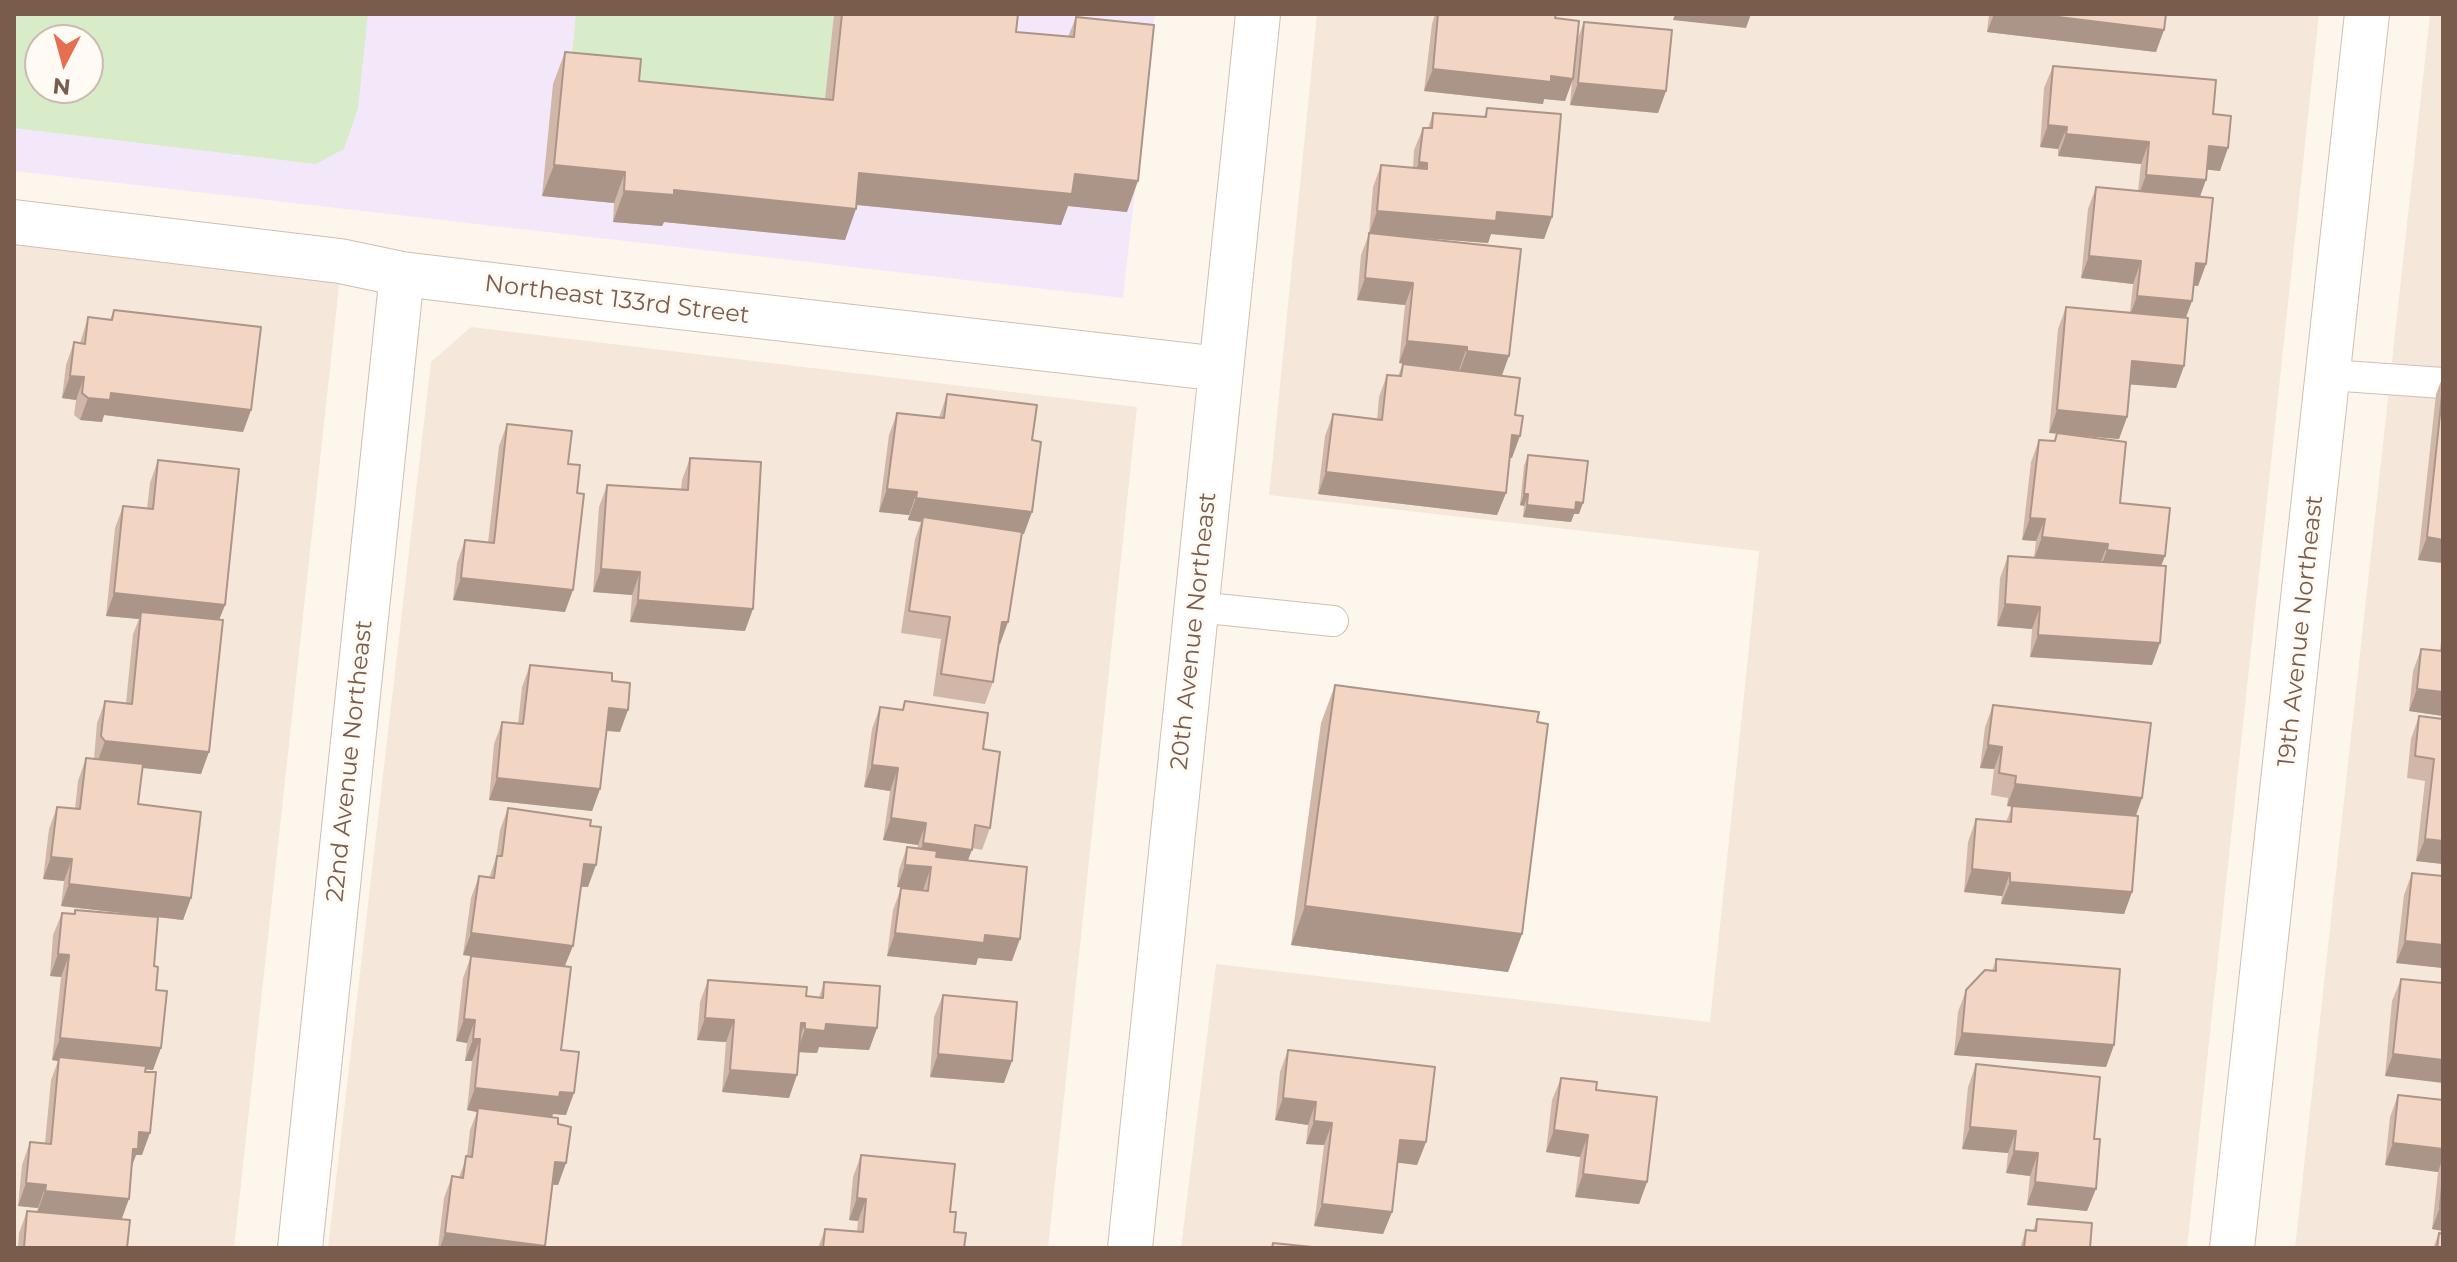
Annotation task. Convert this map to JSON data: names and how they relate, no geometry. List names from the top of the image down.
{
  "streets": {
    "street": [
      "Northeast 133rd Street",
      "20th Avenue Northeast",
      "19th Avenue Northeast",
      "22nd Avenue Northeast"
    ]
  },
  "crossings": [
    ["Northeast 133rd Street", "20th Avenue Northeast"],
    ["Northeast 133rd Street", "22nd Avenue Northeast"]
  ],
  "north": "bottom"
}
